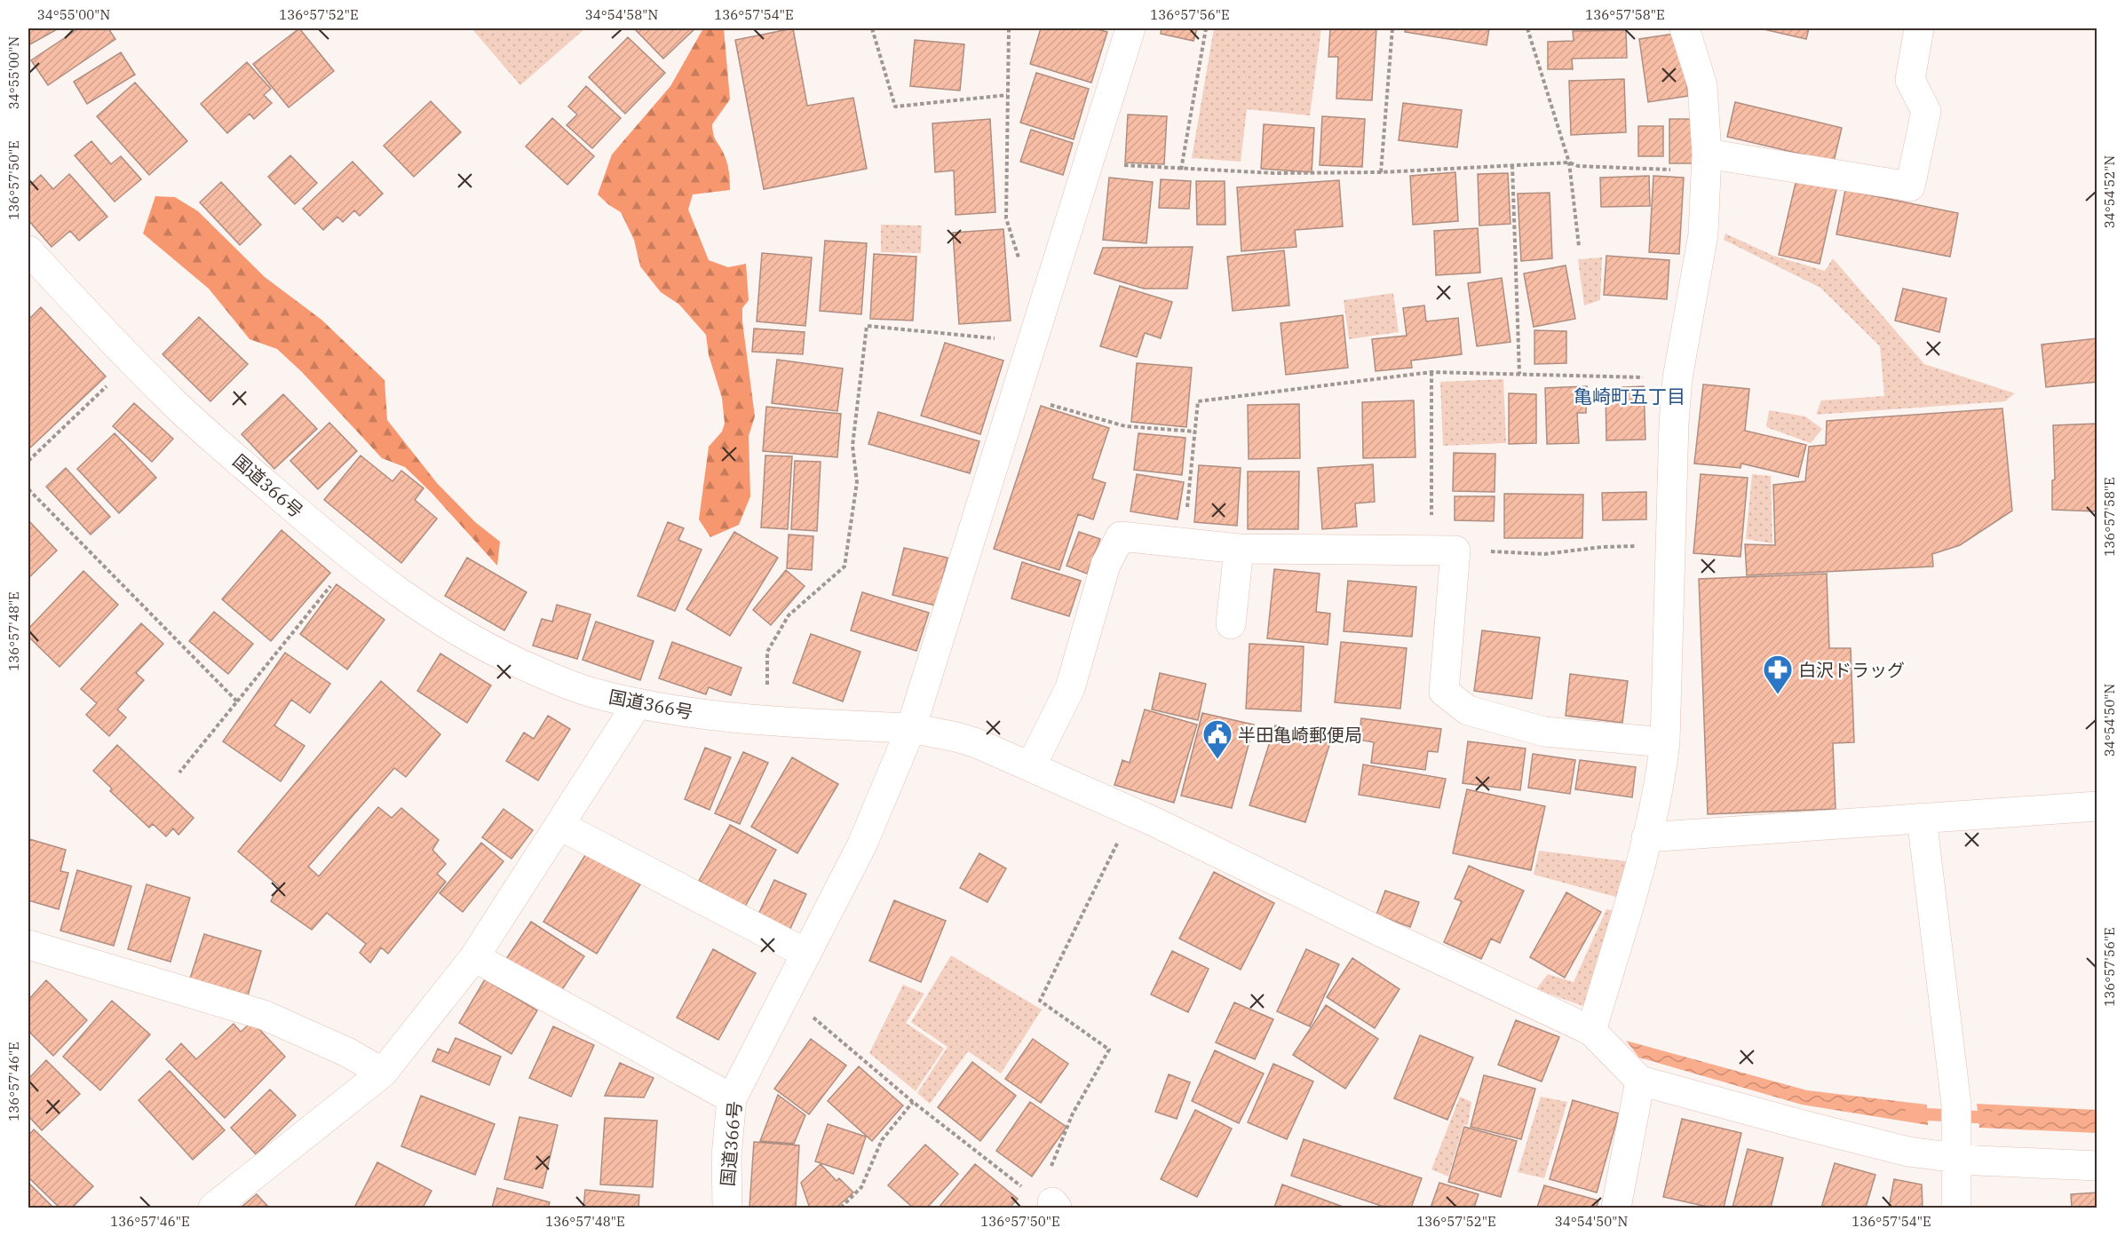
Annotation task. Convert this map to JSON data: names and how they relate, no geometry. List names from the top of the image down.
{
  "streets": {
    "main road": ["国道366号"]
  },
  "districts": ["亀崎町五丁目"],
  "places": {
    "pharmacy": ["白沢ドラッグ"],
    "public building": ["半田亀崎郵便局"]
  },
  "coordinates": [
    "34°55'00\"N",
    "136°57'52\"E",
    "34°54'58\"N",
    "136°57'54\"E",
    "136°57'56\"E",
    "136°57'58\"E",
    "136°57'50\"E",
    "34°54'52\"N",
    "136°57'48\"E",
    "34°54'50\"N",
    "136°57'46\"E"
  ]
}
